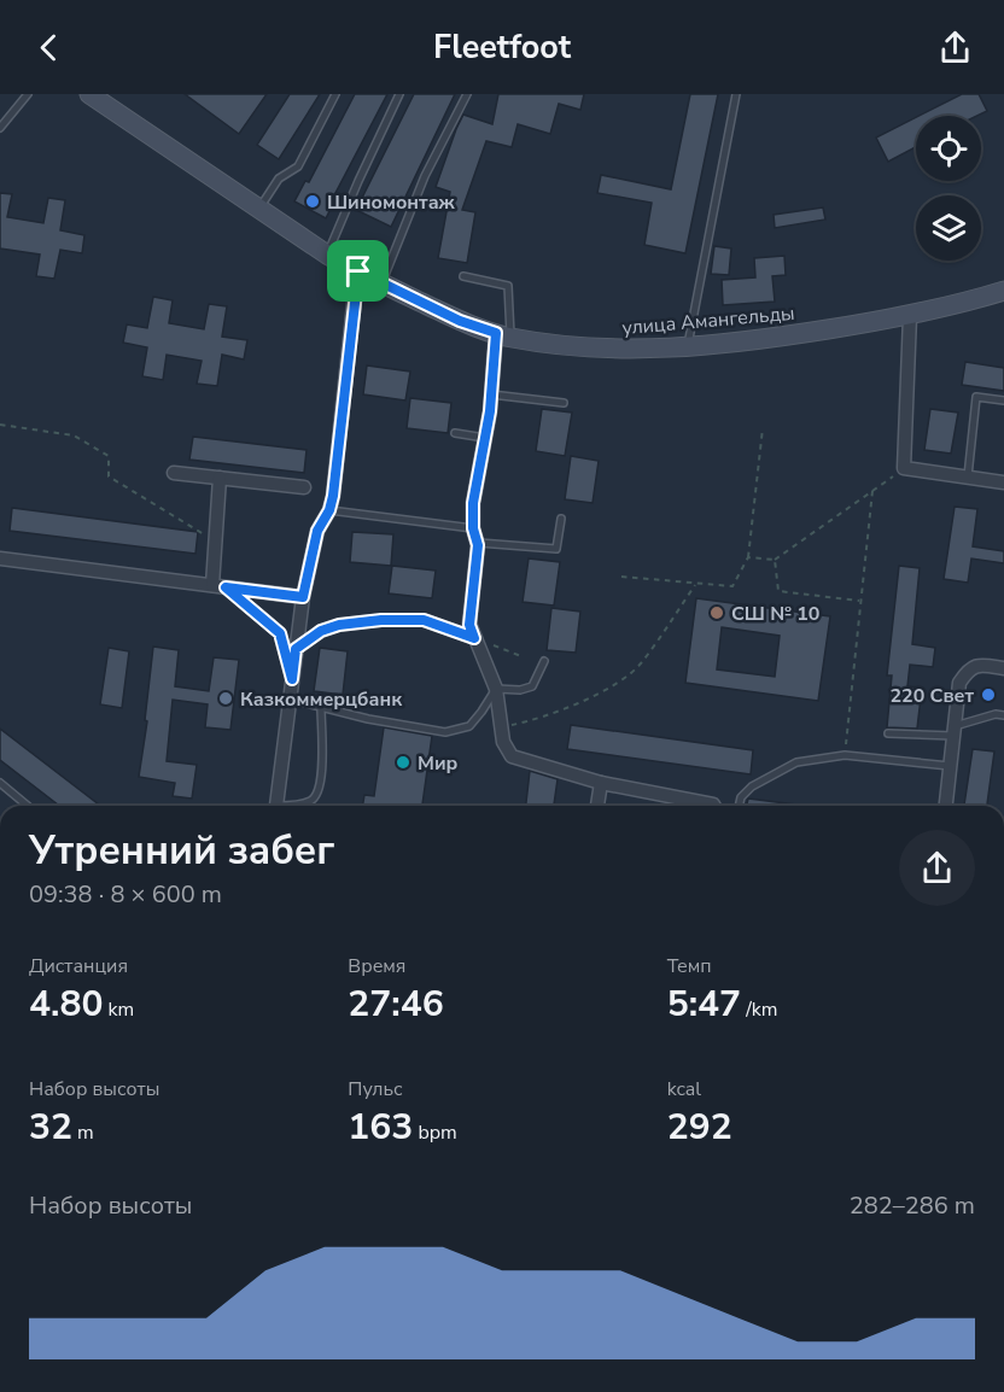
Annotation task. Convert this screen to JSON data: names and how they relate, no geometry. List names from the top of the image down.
{
  "streets": {
    "street": ["улица Амангельды"]
  },
  "places": [
    "Шиномонтаж",
    "СШ № 10",
    "220 Свет",
    "Казкоммерцбанк",
    "Мир"
  ],
  "page": {
    "header": "Fleetfoot",
    "heading": ["Утренний забег", "09:38 · 8 × 600 m"],
    "stats": [
      ["Дистанция", "4.80 km"],
      ["Время", "27:46"],
      ["Темп", "5:47 /km"],
      ["Набор высоты", "32 m"],
      ["Пульс", "163 bpm"],
      ["kcal", "292"]
    ],
    "chart": ["Набор высоты", "282–286 m"]
  }
}
